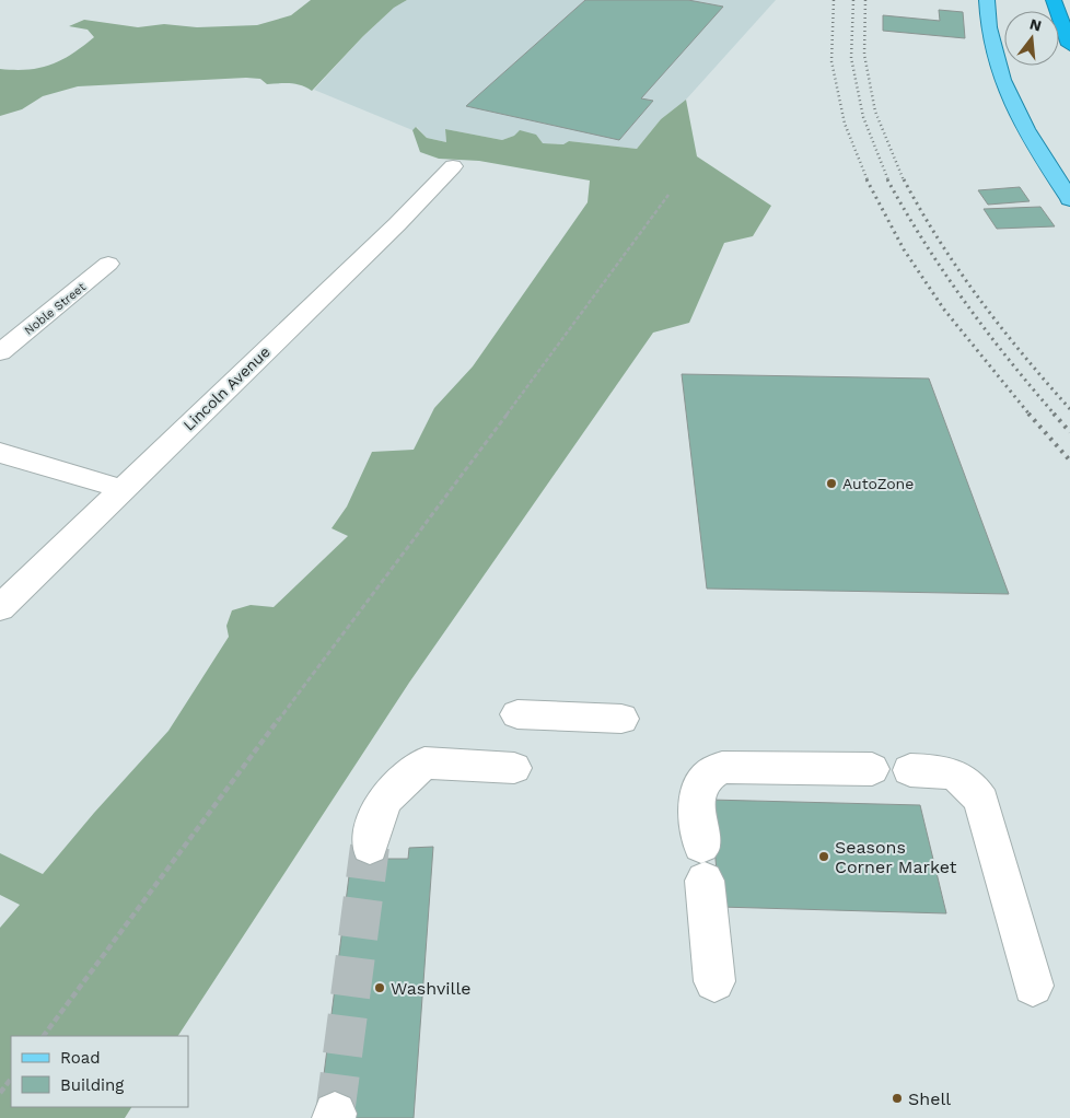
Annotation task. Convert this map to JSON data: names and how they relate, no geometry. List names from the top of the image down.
{
  "streets": {
    "street": ["Noble Street", "Lincoln Avenue"]
  },
  "places": [
    "AutoZone",
    "Seasons Corner Market",
    "Washville",
    "Shell"
  ],
  "legend": ["Road", "Building"],
  "north": "top"
}
